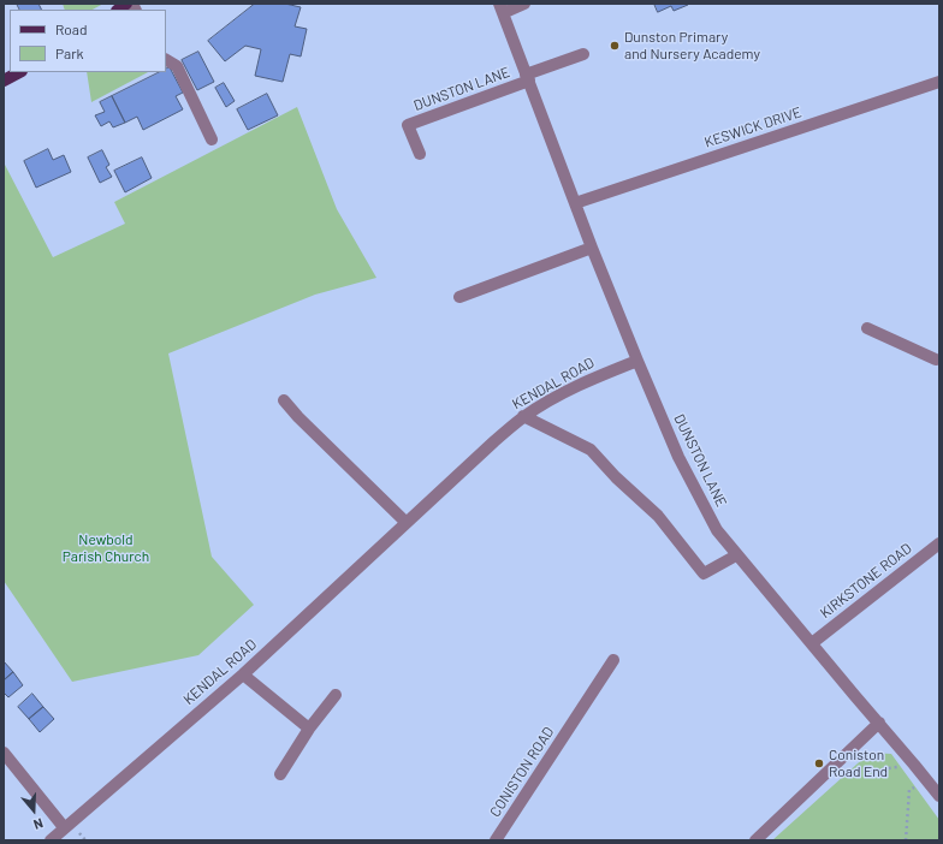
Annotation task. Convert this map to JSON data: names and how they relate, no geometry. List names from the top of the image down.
{
  "streets": {
    "street": [
      "DUNSTON LANE",
      "KESWICK DRIVE",
      "KENDAL ROAD",
      "KIRKSTONE ROAD",
      "CONISTON ROAD"
    ]
  },
  "crossings": [
    ["DUNSTON LANE", "KESWICK DRIVE"],
    ["DUNSTON LANE", "KENDAL ROAD"],
    ["DUNSTON LANE", "KIRKSTONE ROAD"]
  ],
  "parks": ["Newbold Parish Church"],
  "places": ["Dunston Primary and Nursery Academy", "Coniston Road End"],
  "legend": ["Road", "Park"],
  "north": "bottom"
}
